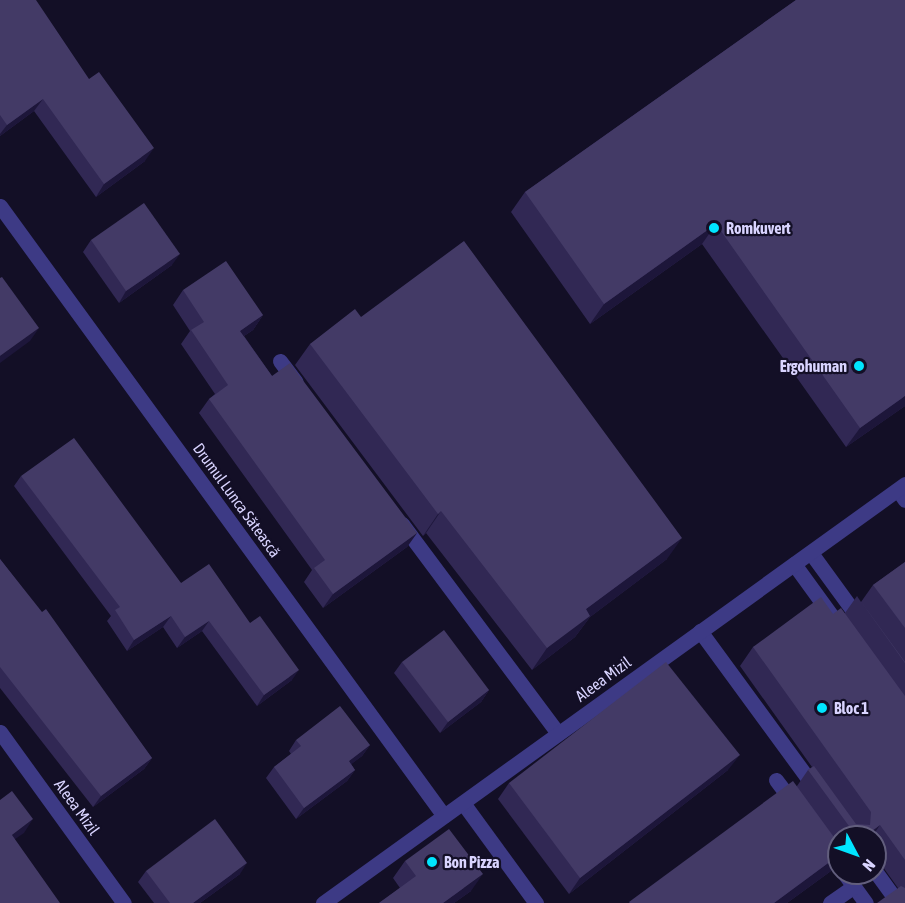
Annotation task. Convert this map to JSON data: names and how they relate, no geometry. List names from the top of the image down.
{
  "streets": {
    "street": ["Drumul Lunca Sătească", "Aleea Mizil"]
  },
  "crossings": [
    ["Drumul Lunca Sătească", "Aleea Mizil"]
  ],
  "places": [
    "Romkuvert",
    "Ergohuman",
    "Bloc 1",
    "Bon Pizza"
  ],
  "north": "bottom right"
}
